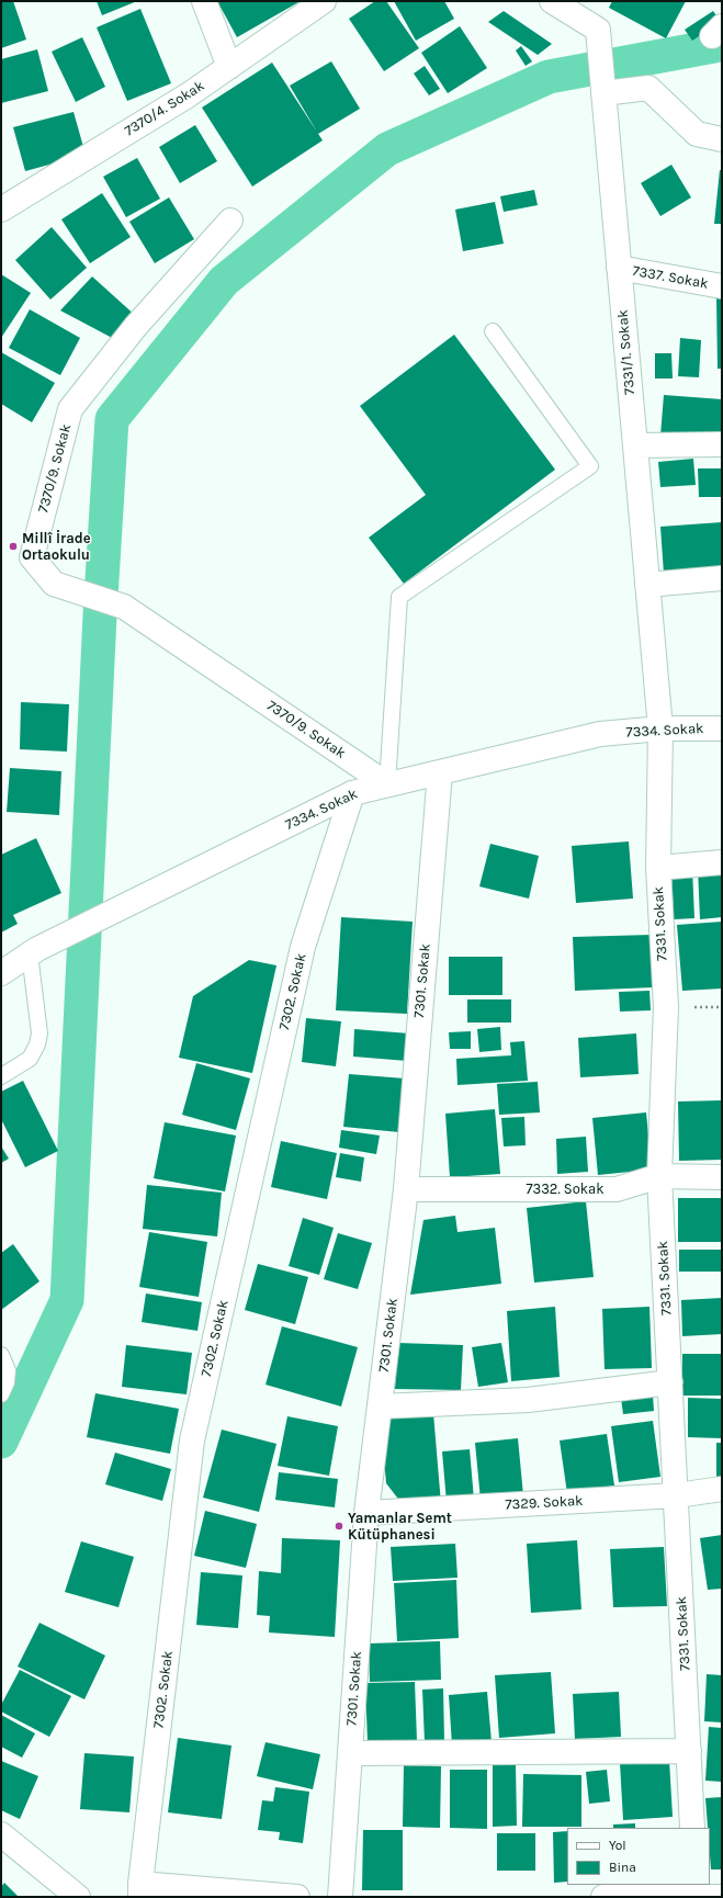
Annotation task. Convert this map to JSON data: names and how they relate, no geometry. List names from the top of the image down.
{
  "streets": {
    "street": [
      "7370/4. Sokak",
      "7337. Sokak",
      "7331/1. Sokak",
      "7370/9. Sokak",
      "7334. Sokak",
      "7331. Sokak",
      "7301. Sokak",
      "7302. Sokak",
      "7332. Sokak",
      "7329. Sokak"
    ]
  },
  "crossings": [
    ["7337. Sokak", "7331/1. Sokak"],
    ["7331/1. Sokak", "7334. Sokak"],
    ["7331/1. Sokak", "7331. Sokak"],
    ["7370/9. Sokak", "7334. Sokak"],
    ["7334. Sokak", "7331. Sokak"],
    ["7334. Sokak", "7301. Sokak"],
    ["7334. Sokak", "7302. Sokak"],
    ["7331. Sokak", "7332. Sokak"],
    ["7331. Sokak", "7329. Sokak"],
    ["7301. Sokak", "7332. Sokak"],
    ["7301. Sokak", "7329. Sokak"]
  ],
  "places": ["Millî İrade Ortaokulu", "Yamanlar Semt Kütüphanesi"],
  "legend": ["Yol", "Bina"]
}
